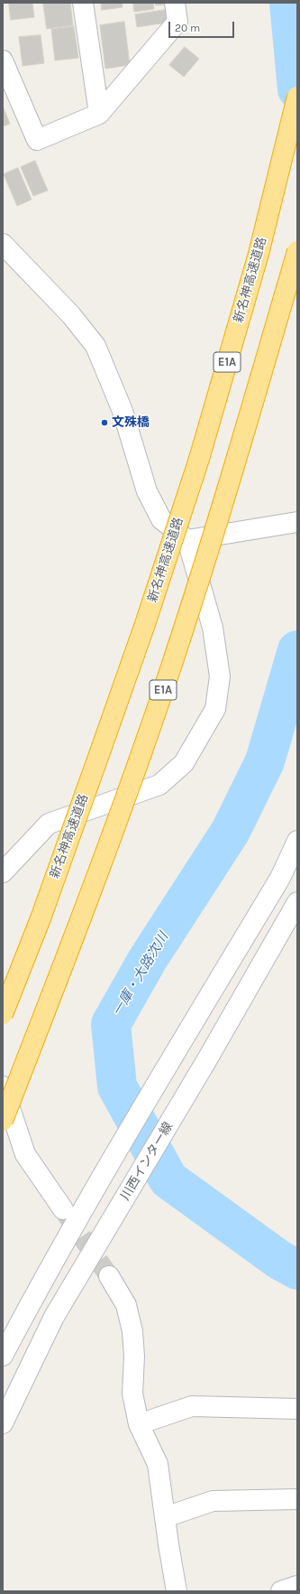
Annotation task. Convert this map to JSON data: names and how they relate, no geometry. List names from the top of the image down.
{
  "streets": {
    "highway": ["新名神高速道路", "E1A"],
    "street": ["川西インター線"]
  },
  "water": ["一庫・大路次川"],
  "places": ["文殊橋"],
  "scale_bar": "20 m"
}
